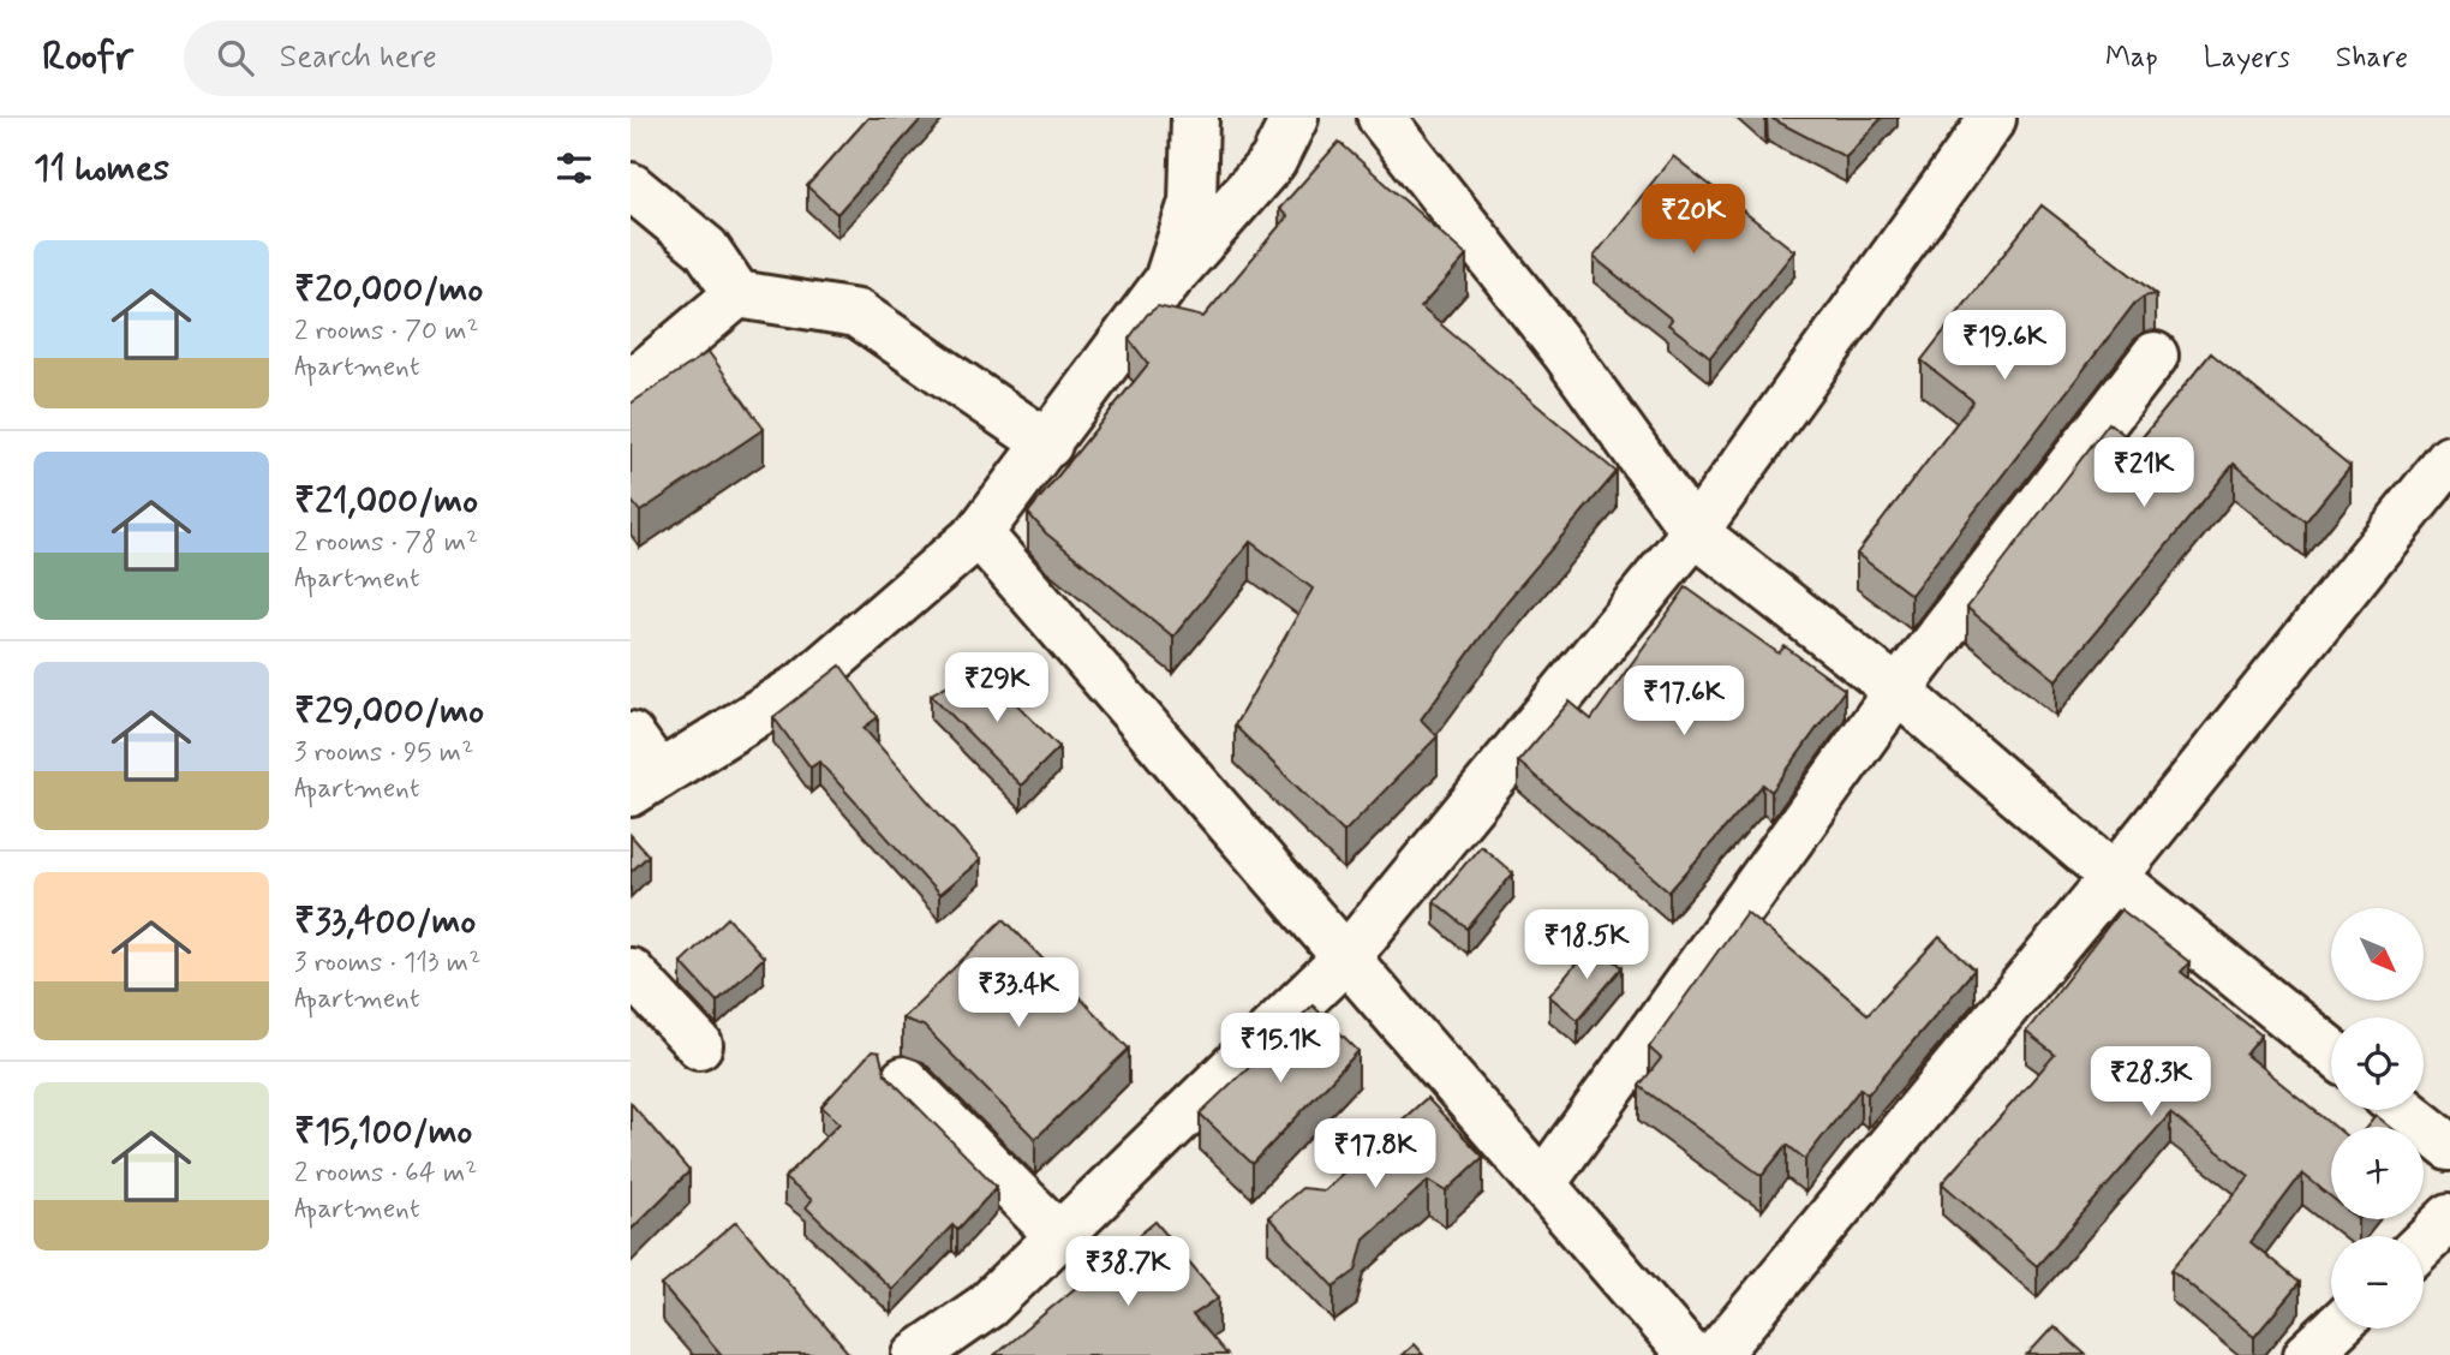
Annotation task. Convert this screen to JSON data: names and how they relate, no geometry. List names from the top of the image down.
{
  "north": "bottom right",
  "page": {
    "header": "Roofr",
    "search": "Search here",
    "nav": ["Map", "Layers", "Share"],
    "heading": "11 homes",
    "price": [
      "₹20K",
      "₹19.6K",
      "₹21K",
      "₹29K",
      "₹17.6K",
      "₹18.5K",
      "₹33.4K",
      "₹15.1K",
      "₹28.3K",
      "₹17.8K",
      "₹38.7K"
    ],
    "list": [
      {
        "name": "₹20,000/mo",
        "note": "2 rooms · 70 m² · Apartment"
      },
      {
        "name": "₹21,000/mo",
        "note": "2 rooms · 78 m² · Apartment"
      },
      {
        "name": "₹29,000/mo",
        "note": "3 rooms · 95 m² · Apartment"
      },
      {
        "name": "₹33,400/mo",
        "note": "3 rooms · 113 m² · Apartment"
      },
      {
        "name": "₹15,100/mo",
        "note": "2 rooms · 64 m² · Apartment"
      }
    ],
    "map_buttons": ["+", "−"]
  }
}
